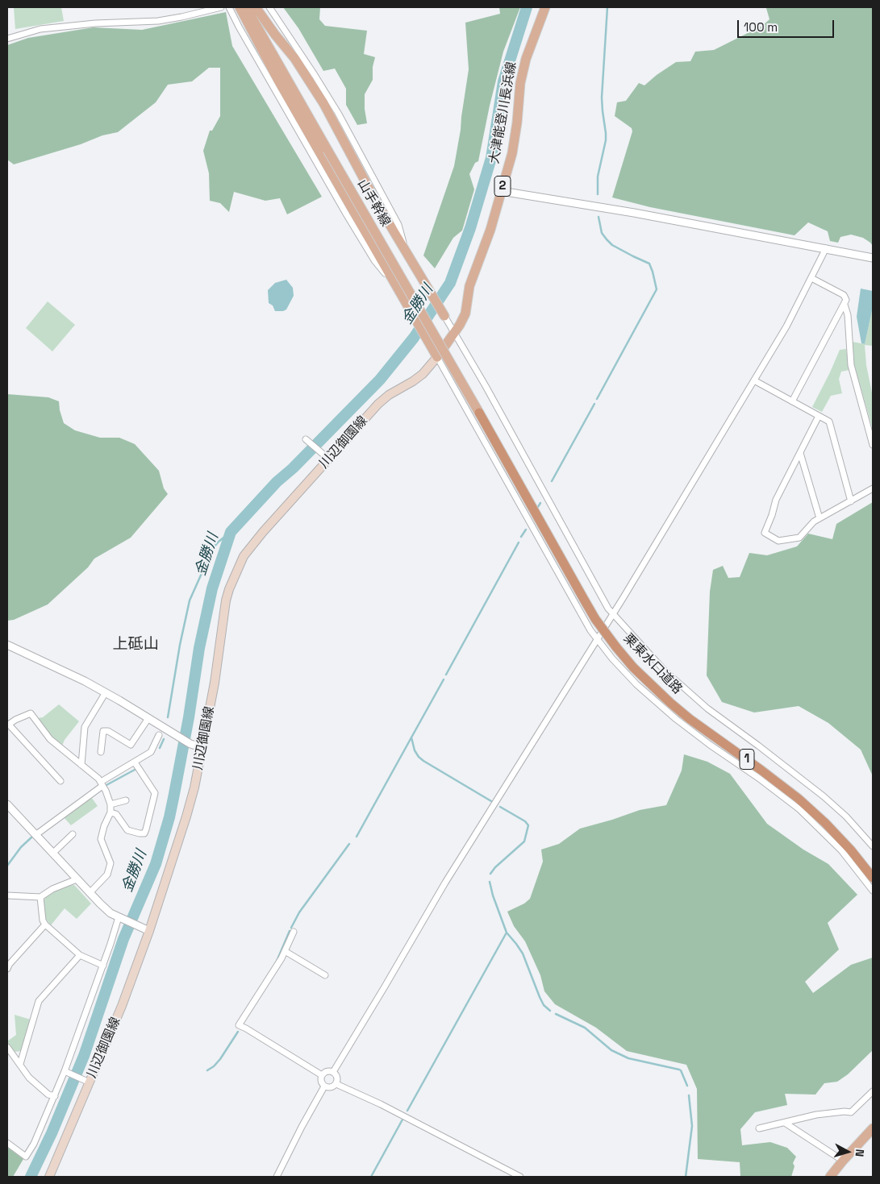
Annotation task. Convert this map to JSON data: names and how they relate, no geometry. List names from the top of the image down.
{
  "streets": {
    "highway": ["栗東水口道路", "1"],
    "main road": [
      "大津能登川長浜線",
      "2",
      "山手幹線",
      "川辺御園線"
    ]
  },
  "crossings": [
    ["大津能登川長浜線", "川辺御園線"],
    ["山手幹線", "栗東水口道路"]
  ],
  "districts": ["上砥山"],
  "water": ["金勝川"],
  "scale_bar": "100 m",
  "north": "right"
}
